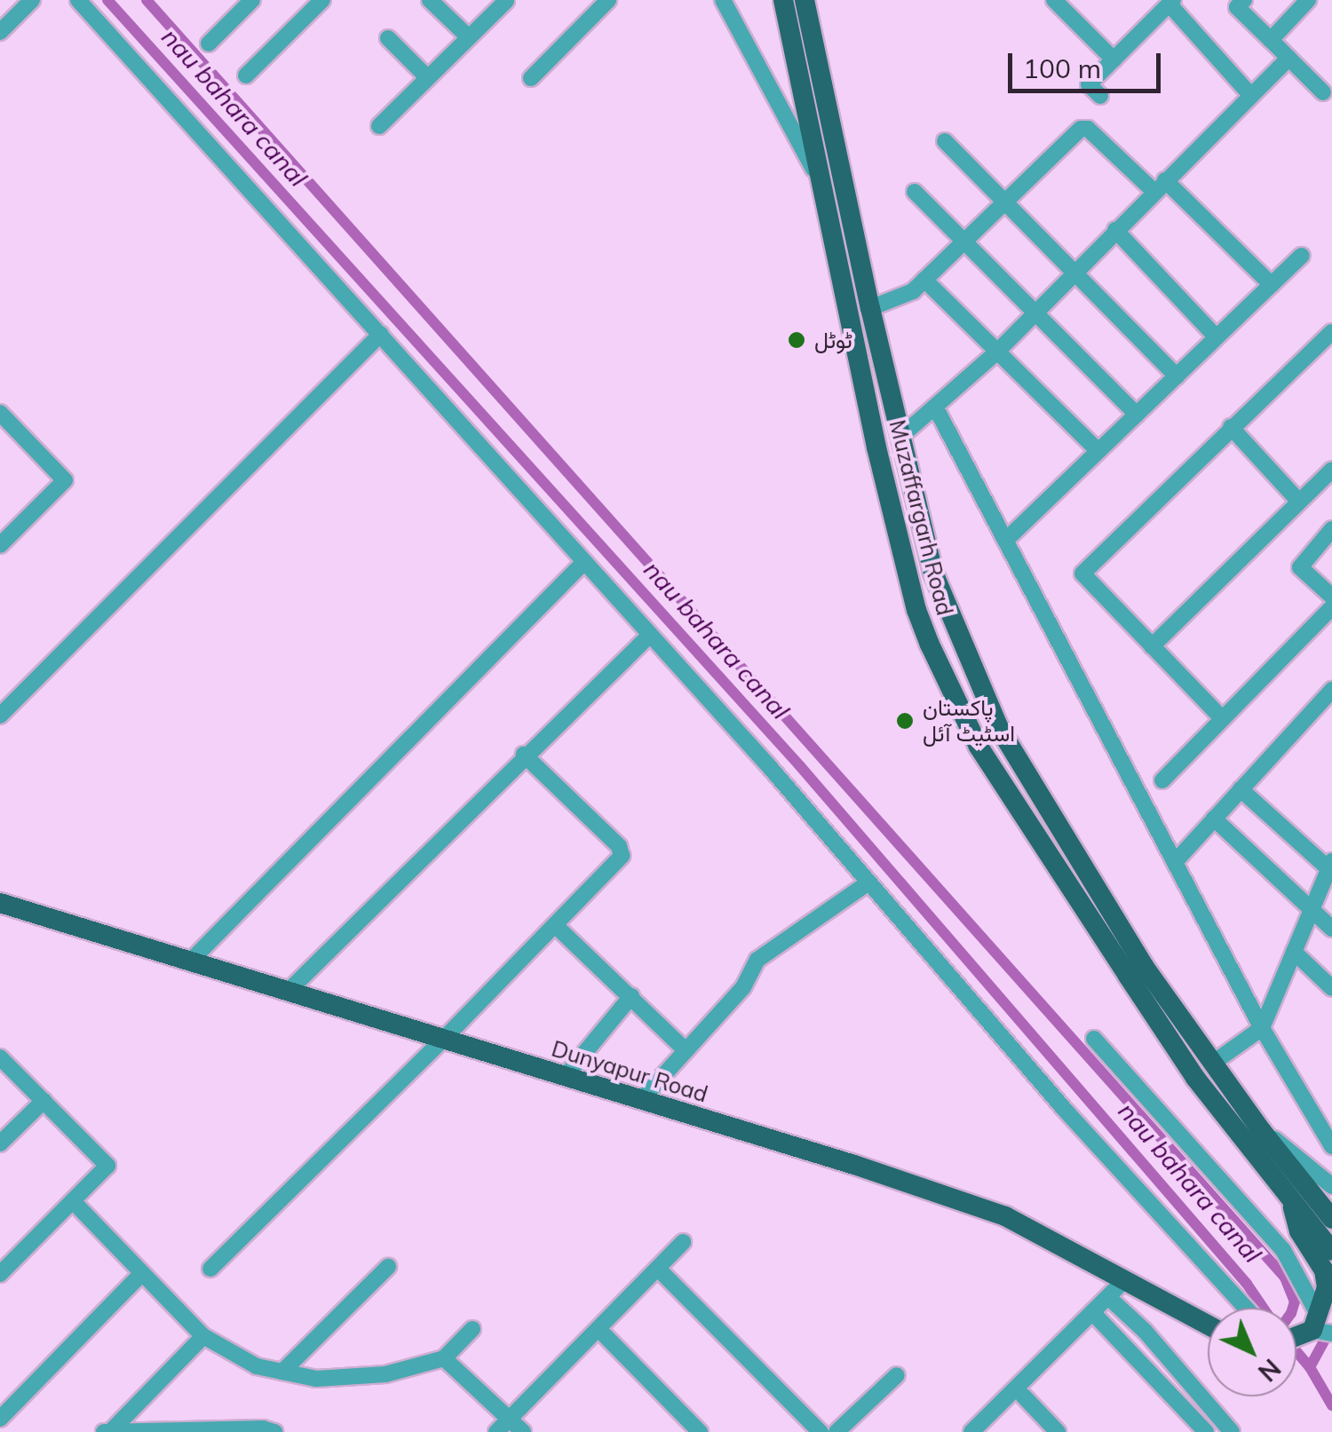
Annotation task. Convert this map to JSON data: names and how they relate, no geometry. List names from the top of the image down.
{
  "streets": {
    "main road": ["Muzaffargarh Road", "Dunyapur Road"]
  },
  "water": ["nau bahara canal"],
  "places": ["ٹوٹل", "پاکستان اسٹیٹ آئل"],
  "scale_bar": "100 m",
  "north": "bottom right"
}
